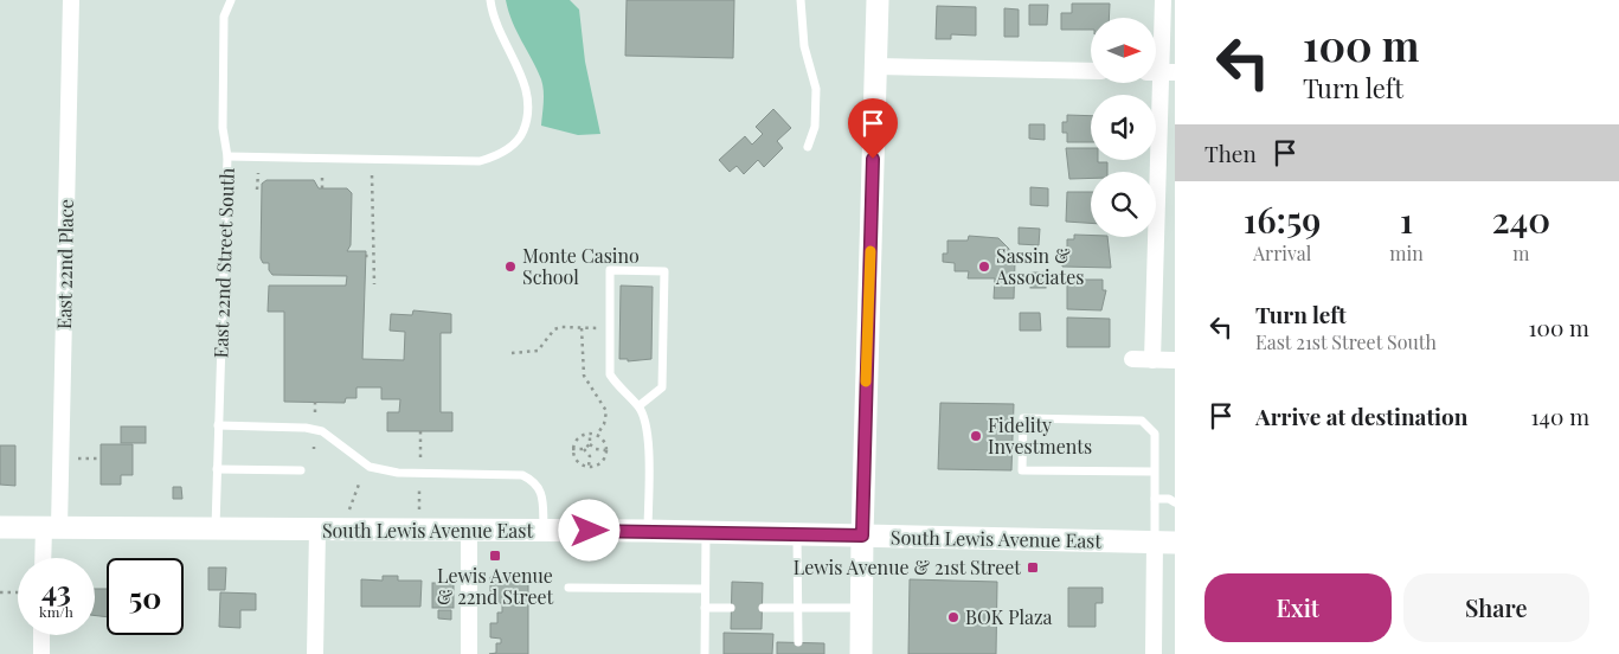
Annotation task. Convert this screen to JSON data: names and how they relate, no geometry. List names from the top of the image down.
{
  "streets": {
    "main road": ["South Lewis Avenue East"],
    "street": ["East 22nd Place"],
    "lane": ["East 22nd Street South"]
  },
  "crossings": [
    ["East 22nd Street South", "South Lewis Avenue East"],
    ["East 22nd Place", "South Lewis Avenue East"]
  ],
  "places": {
    "other": [
      "Monte Casino School",
      "Sassin & Associates",
      "Fidelity Investments",
      "BOK Plaza"
    ],
    "transit": ["Lewis Avenue & 22nd Street", "Lewis Avenue & 21st Street"]
  },
  "north": "right",
  "page": {
    "turn": ["100 m", "Turn left"],
    "then": "Then",
    "eta": [
      "16:59",
      "Arrival",
      "1",
      "min",
      "240",
      "m"
    ],
    "list": [
      {
        "name": "Turn left",
        "note": "East 21st Street South",
        "value": "100 m"
      },
      {
        "name": "Arrive at destination",
        "value": "140 m"
      }
    ],
    "speed": "43 km/h",
    "limit": "50",
    "buttons": ["Exit", "Share"]
  }
}
